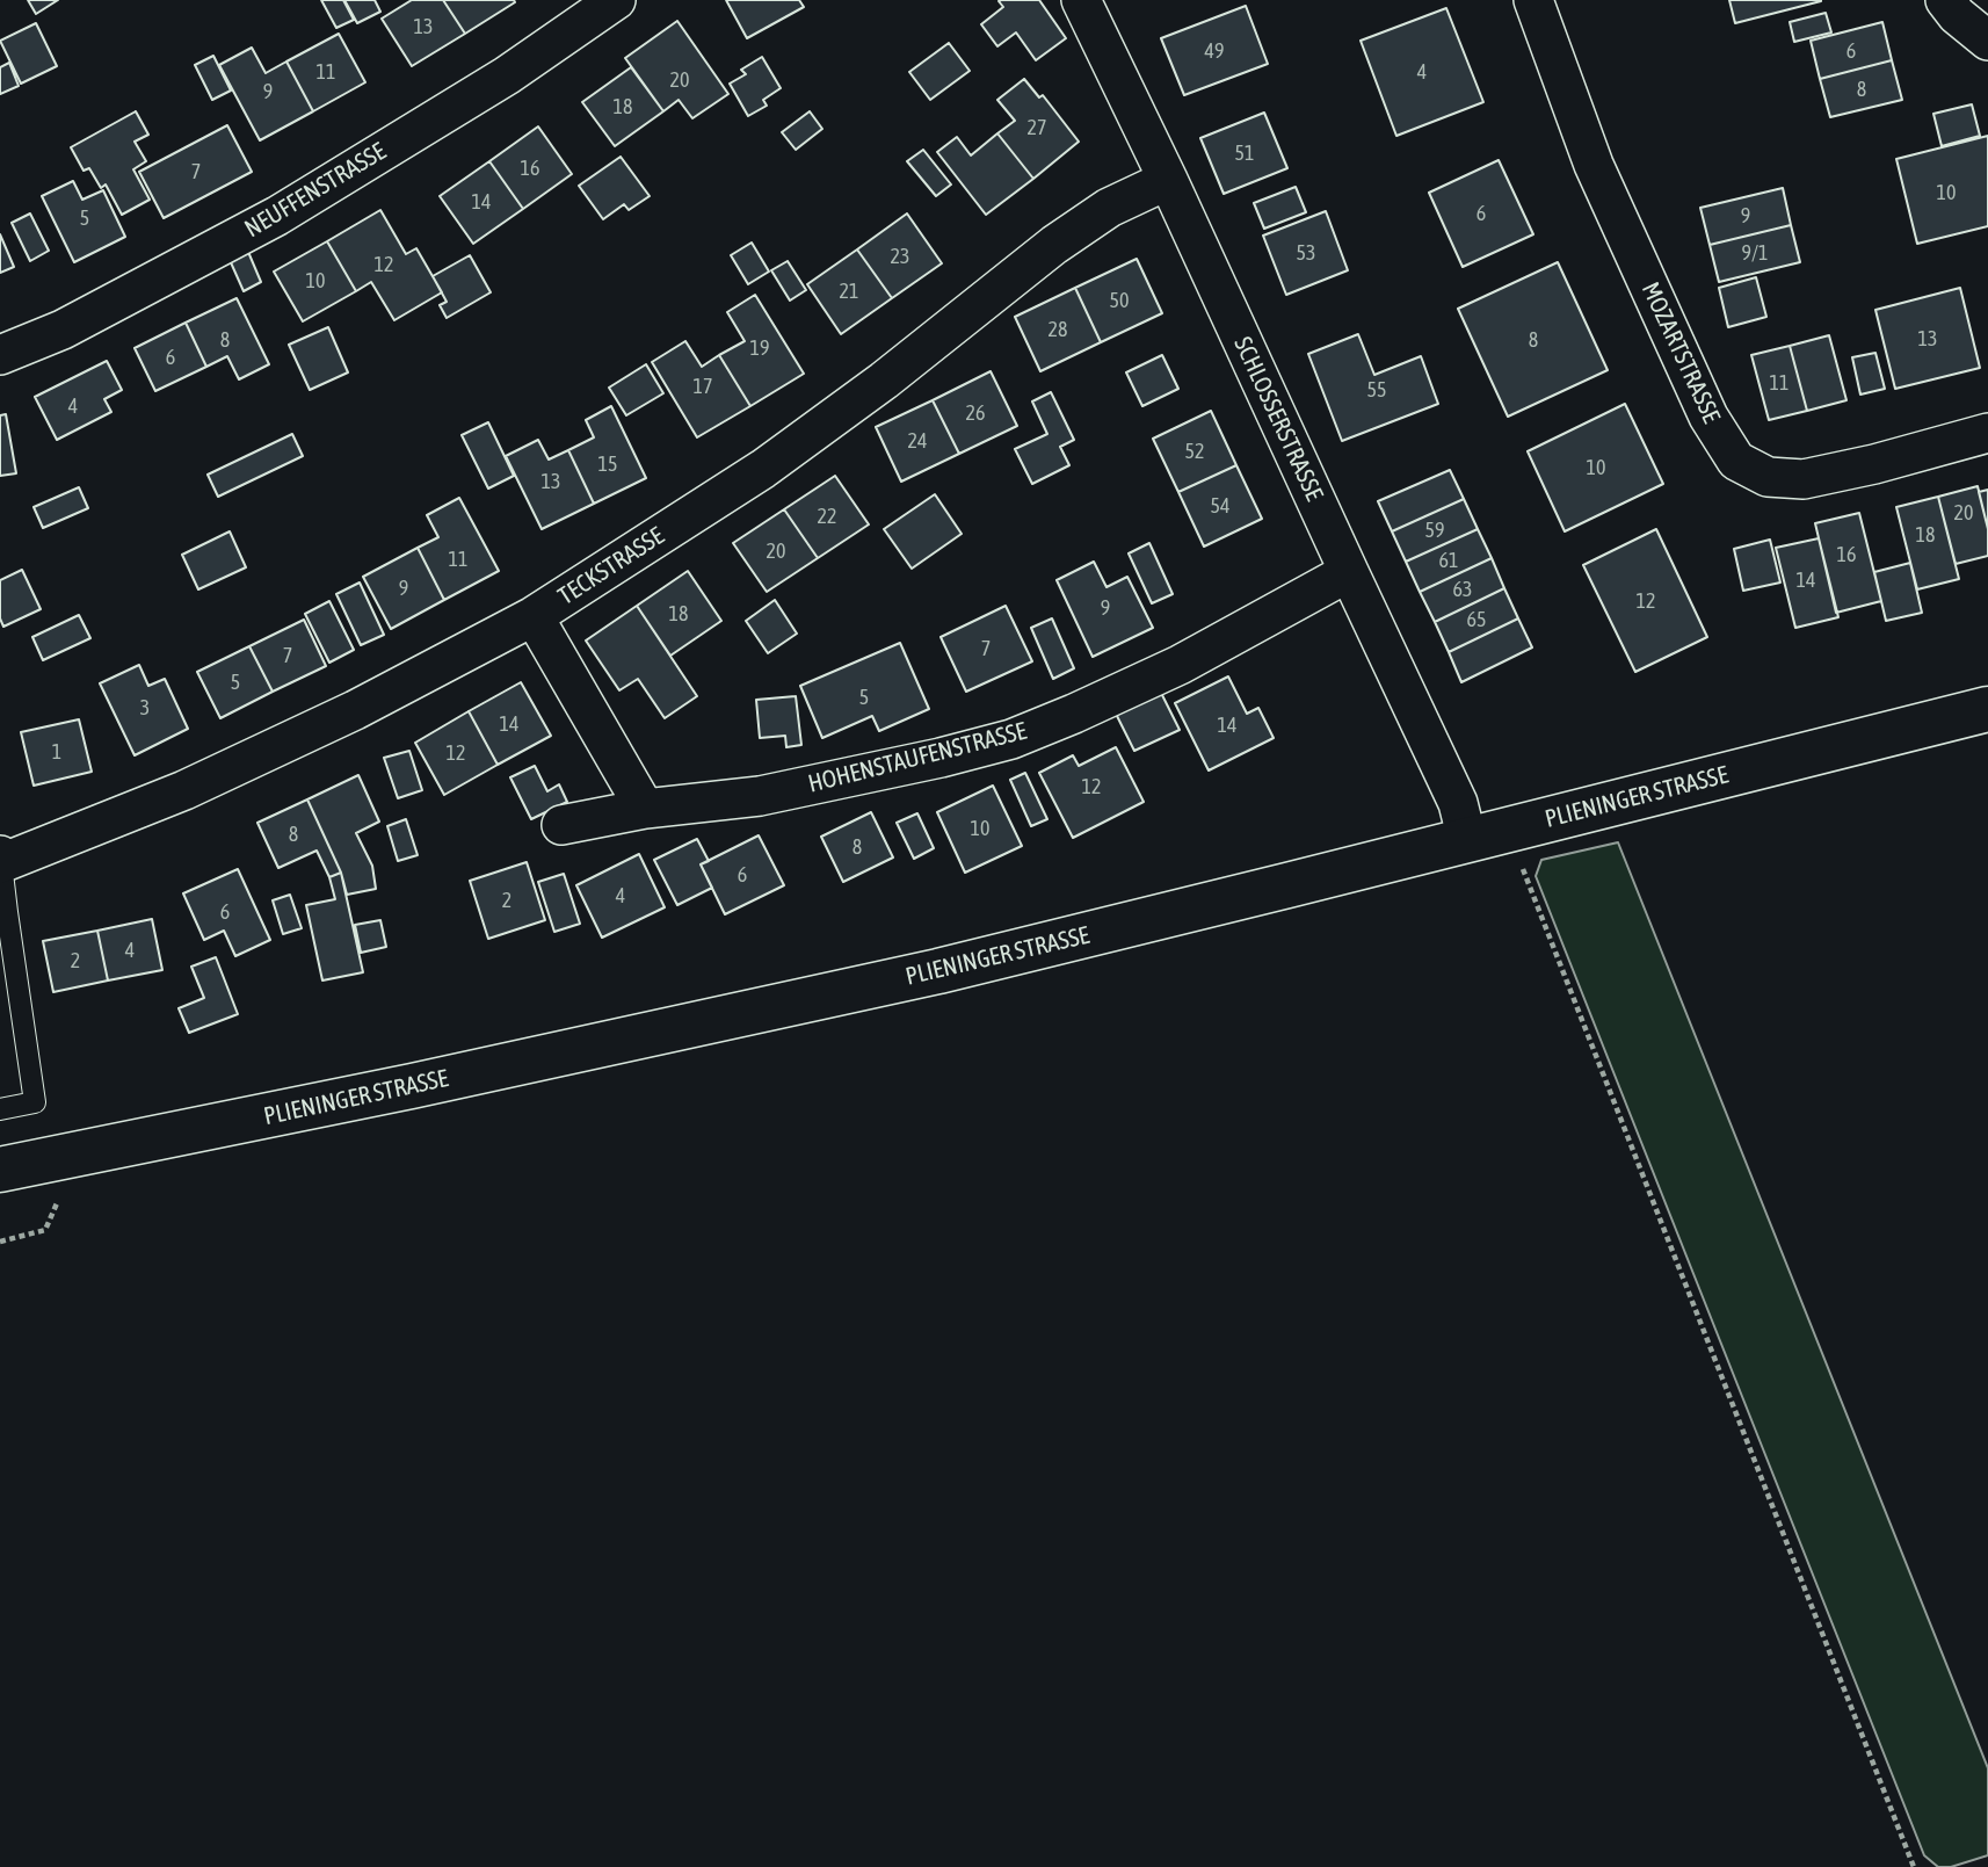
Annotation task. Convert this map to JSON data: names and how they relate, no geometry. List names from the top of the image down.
{
  "streets": {
    "street": [
      "NEUFFENSTRASSE",
      "MOZARTSTRASSE",
      "SCHLOSSERSTRASSE",
      "TECKSTRASSE",
      "HOHENSTAUFENSTRASSE",
      "PLIENINGER STRASSE"
    ]
  },
  "crossings": [
    ["SCHLOSSERSTRASSE", "TECKSTRASSE"],
    ["SCHLOSSERSTRASSE", "HOHENSTAUFENSTRASSE"],
    ["SCHLOSSERSTRASSE", "PLIENINGER STRASSE"]
  ],
  "house_numbers": [
    "13",
    "49",
    "6",
    "11",
    "4",
    "20",
    "8",
    "9",
    "18",
    "27",
    "51",
    "16",
    "7",
    "10",
    "14",
    "6",
    "9",
    "5",
    "53",
    "9/1",
    "23",
    "12",
    "10",
    "21",
    "50",
    "28",
    "13",
    "8",
    "8",
    "19",
    "6",
    "11",
    "17",
    "55",
    "4",
    "26",
    "24",
    "52",
    "15",
    "10",
    "13",
    "54",
    "20",
    "22",
    "59",
    "18",
    "20",
    "16",
    "11",
    "61",
    "14",
    "9",
    "63",
    "12",
    "9",
    "18",
    "65",
    "7",
    "7",
    "5",
    "5",
    "3",
    "14",
    "14",
    "1",
    "12",
    "12",
    "10",
    "8",
    "8",
    "6",
    "4",
    "2",
    "6",
    "4",
    "2"
  ]
}
